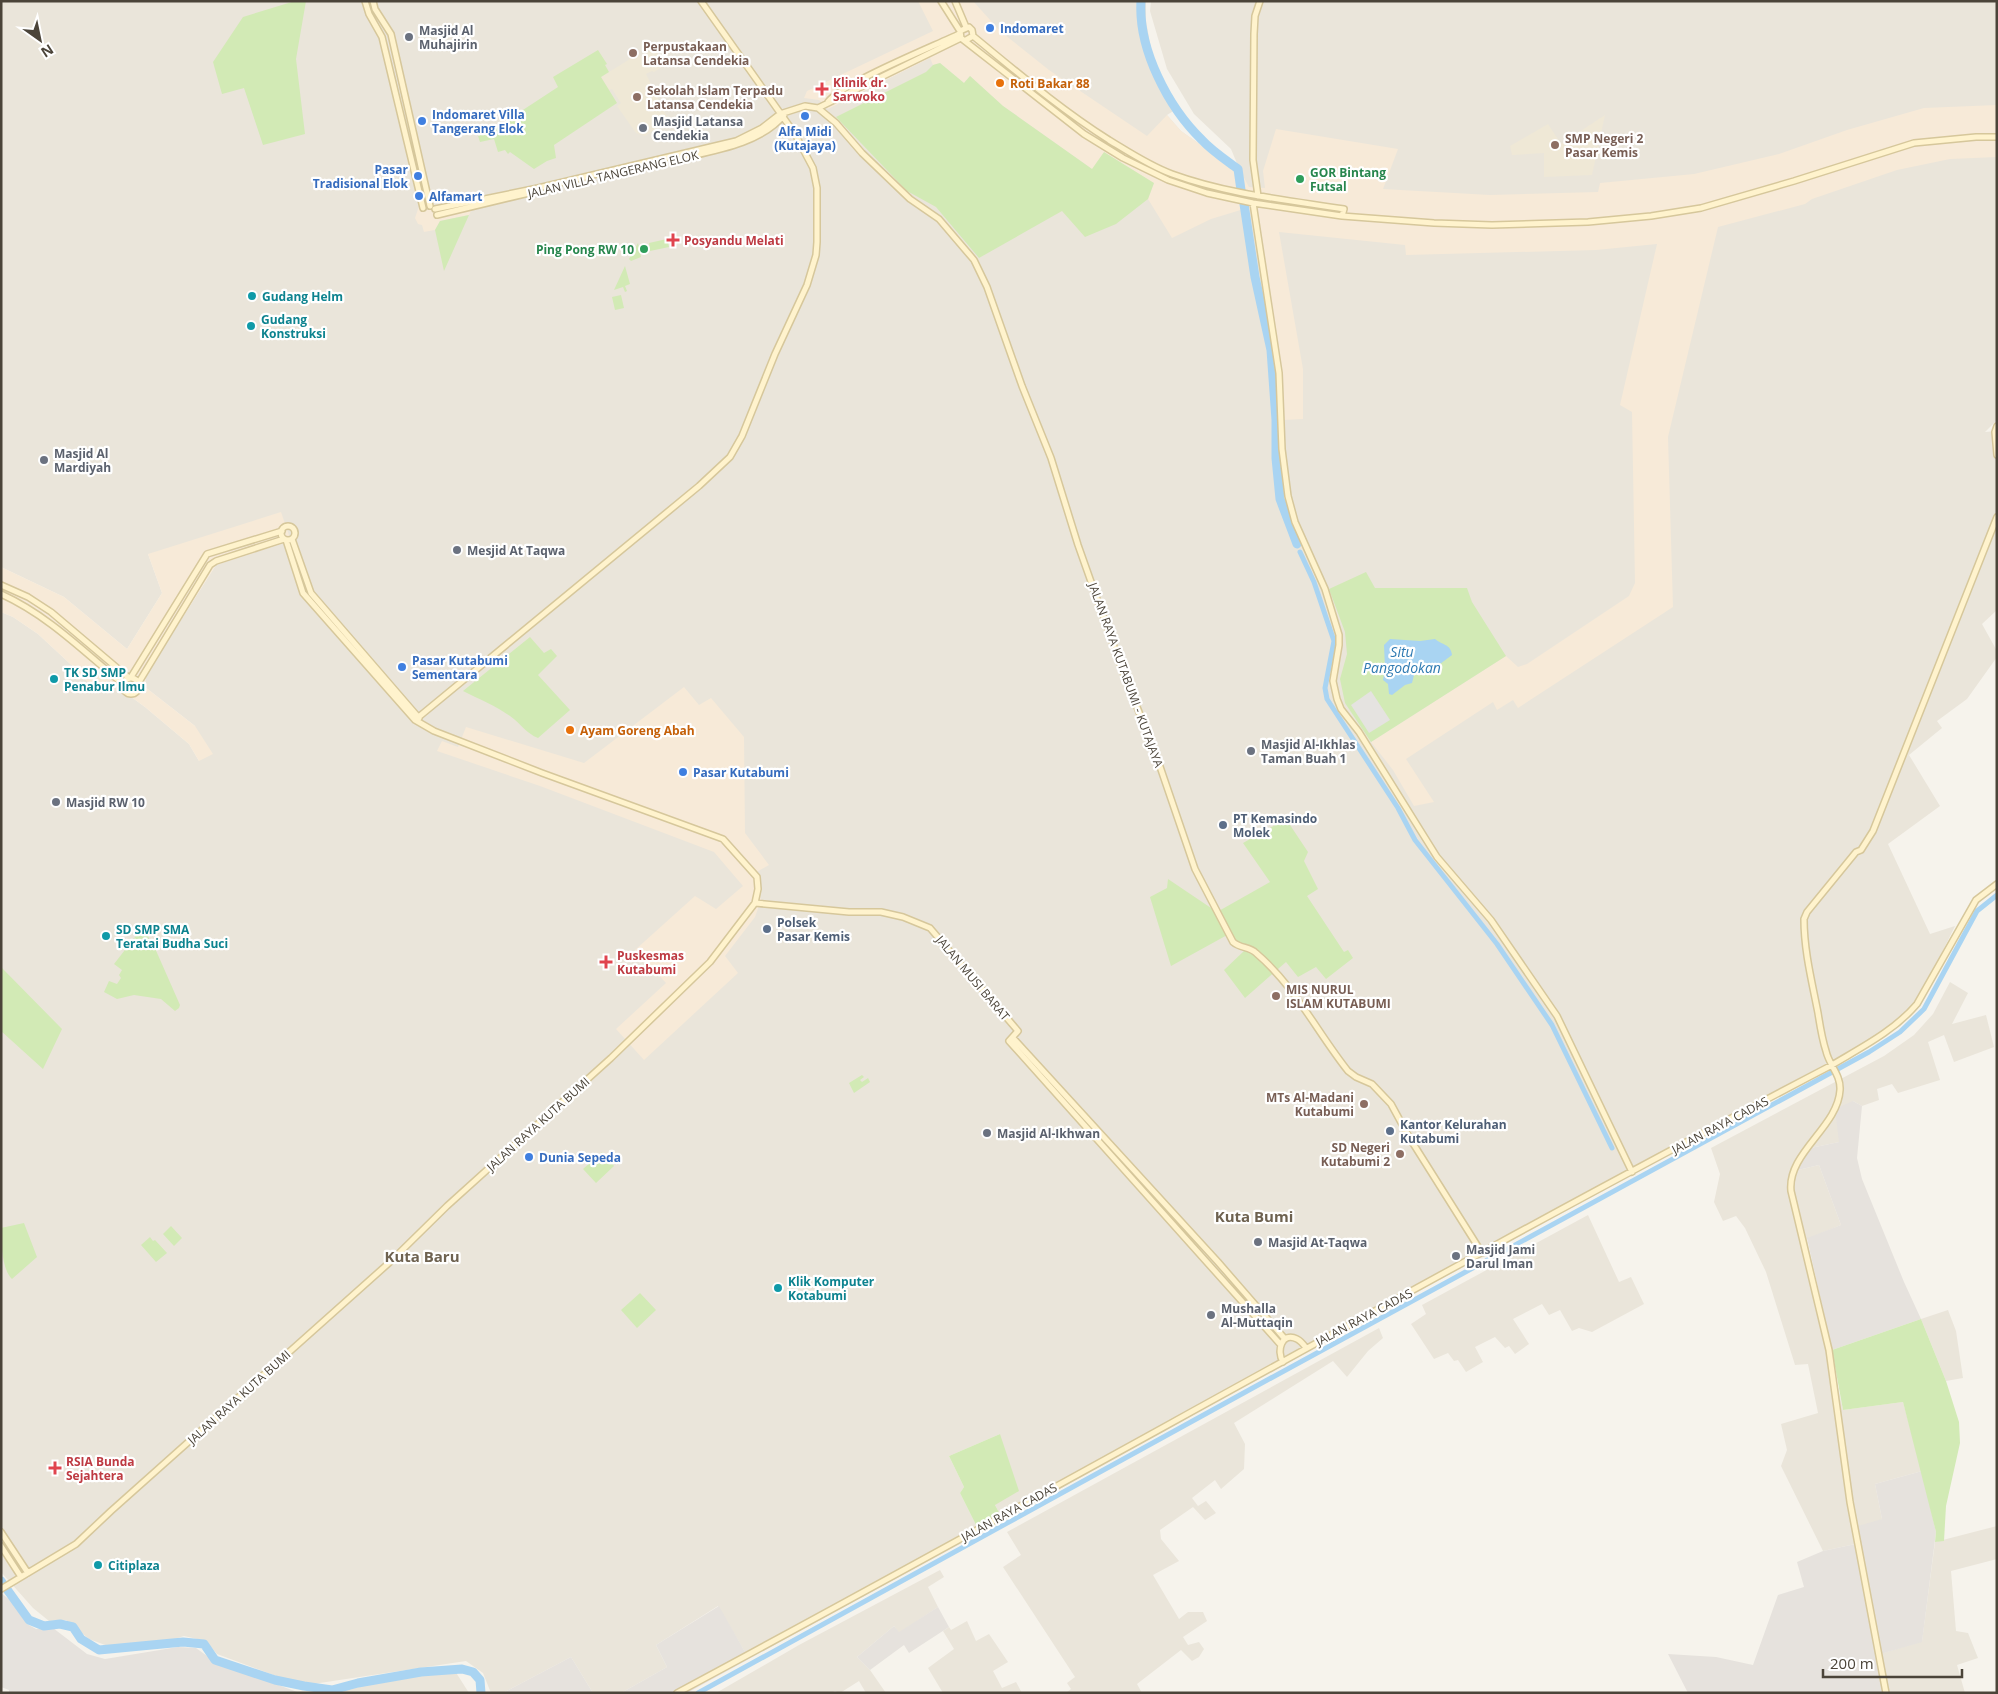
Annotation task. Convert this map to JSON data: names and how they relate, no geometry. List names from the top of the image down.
{
  "streets": {
    "street": [
      "JALAN VILLA TANGERANG ELOK",
      "JALAN RAYA KUTABUMI - KUTAJAYA",
      "JALAN MUSI BARAT",
      "JALAN RAYA KUTA BUMI",
      "JALAN RAYA CADAS"
    ]
  },
  "crossings": [
    ["JALAN RAYA KUTABUMI - KUTAJAYA", "JALAN RAYA CADAS"],
    ["JALAN MUSI BARAT", "JALAN RAYA KUTA BUMI"],
    ["JALAN MUSI BARAT", "JALAN RAYA CADAS"]
  ],
  "districts": ["Kuta Bumi", "Kuta Baru"],
  "water": ["Situ Pangodokan"],
  "places": {
    "other": [
      "Indomaret",
      "Masjid Al Muhajirin",
      "Perpustakaan Latansa Cendekia",
      "Roti Bakar 88",
      "Sekolah Islam Terpadu Latansa Cendekia",
      "Alfa Midi (Kutajaya)",
      "Indomaret Villa Tangerang Elok",
      "Masjid Latansa Cendekia",
      "SMP Negeri 2 Pasar Kemis",
      "Pasar Tradisional Elok",
      "GOR Bintang Futsal",
      "Alfamart",
      "Ping Pong RW 10",
      "Gudang Helm",
      "Gudang Konstruksi",
      "Masjid Al Mardiyah",
      "Mesjid At Taqwa",
      "Pasar Kutabumi Sementara",
      "TK SD SMP Penabur Ilmu",
      "Ayam Goreng Abah",
      "Masjid Al-Ikhlas Taman Buah 1",
      "Pasar Kutabumi",
      "Masjid RW 10",
      "PT Kemasindo Molek",
      "Polsek Pasar Kemis",
      "SD SMP SMA Teratai Budha Suci",
      "MIS NURUL ISLAM KUTABUMI",
      "MTs Al-Madani Kutabumi",
      "Kantor Kelurahan Kutabumi",
      "Masjid Al-Ikhwan",
      "SD Negeri Kutabumi 2",
      "Dunia Sepeda",
      "Masjid At-Taqwa",
      "Masjid Jami Darul Iman",
      "Klik Komputer Kotabumi",
      "Mushalla Al-Muttaqin",
      "Citiplaza"
    ],
    "health": [
      "Klinik dr. Sarwoko",
      "Posyandu Melati",
      "Puskesmas Kutabumi",
      "RSIA Bunda Sejahtera"
    ]
  },
  "scale_bar": "200 m",
  "north": "bottom right"
}
